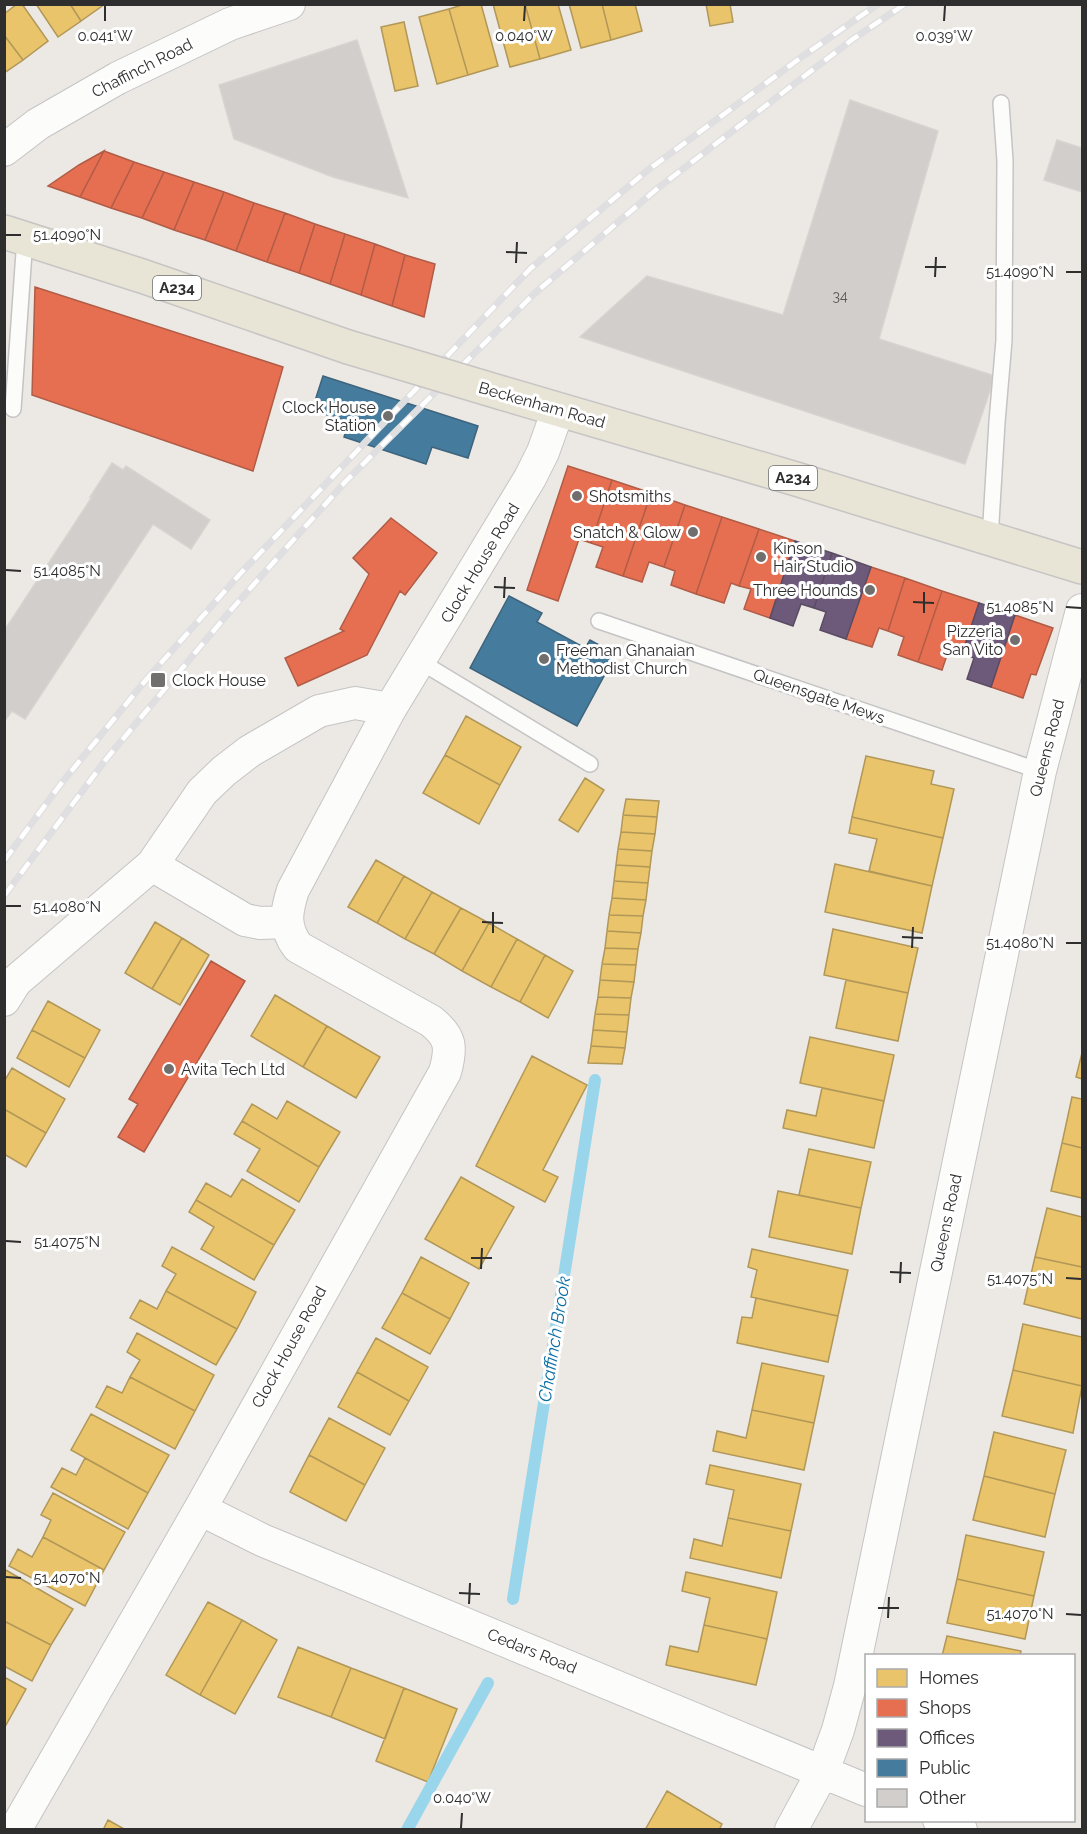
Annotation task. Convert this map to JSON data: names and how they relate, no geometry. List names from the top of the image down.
{
  "streets": {
    "main road": ["A234", "Beckenham Road"],
    "street": [
      "Chaffinch Road",
      "Clock House Road",
      "Queens Road",
      "Cedars Road"
    ],
    "lane": ["Queensgate Mews"]
  },
  "crossings": [
    ["Beckenham Road", "Clock House Road"],
    ["Clock House Road", "Cedars Road"],
    ["Queensgate Mews", "Queens Road"],
    ["Queens Road", "Cedars Road"]
  ],
  "water": ["Chaffinch Brook"],
  "places": {
    "other": [
      "Clock House Station",
      "Shotsmiths",
      "Snatch & Glow",
      "Kinson Hair Studio",
      "Three Hounds",
      "Pizzeria San Vito",
      "Freeman Ghanaian Methodist Church",
      "Avita Tech Ltd"
    ],
    "transit": ["Clock House"]
  },
  "house_numbers": ["34"],
  "legend": [
    "Homes",
    "Shops",
    "Offices",
    "Public",
    "Other"
  ],
  "coordinates": [
    "0.041°W",
    "0.040°W",
    "0.039°W",
    "51.4090°N",
    "51.4085°N",
    "51.4080°N",
    "51.4075°N",
    "51.4070°N"
  ]
}
